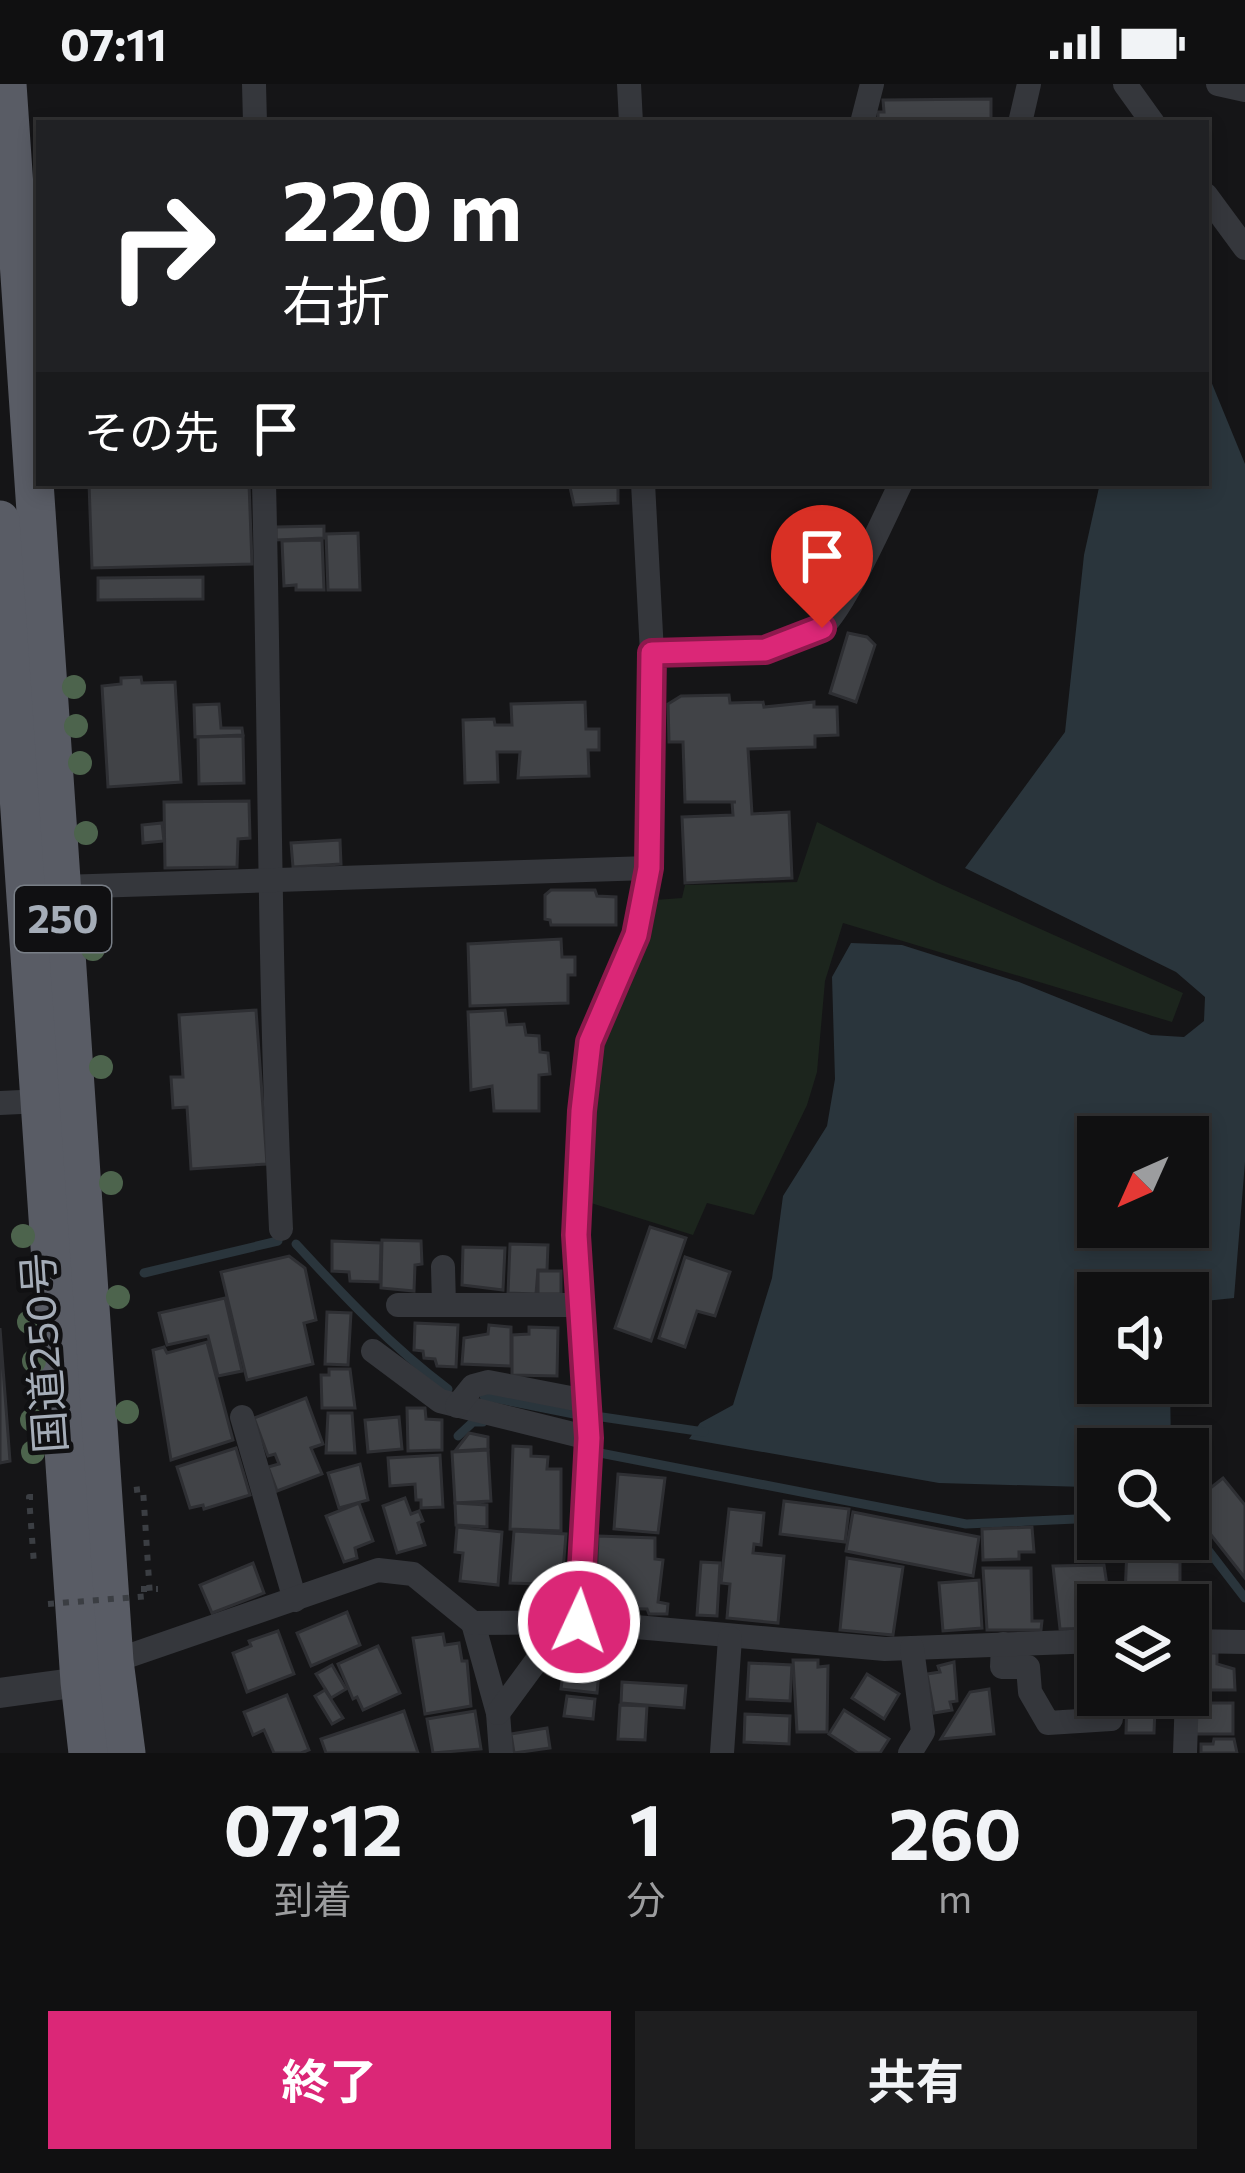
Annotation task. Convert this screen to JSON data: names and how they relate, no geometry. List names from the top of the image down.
{
  "streets": {
    "highway": ["250", "国道250号"]
  },
  "north": "bottom left",
  "page": {
    "status": "07:11",
    "turn": ["220 m", "右折"],
    "then": "その先",
    "eta": [
      "07:12",
      "到着",
      "1",
      "分",
      "260",
      "m"
    ],
    "buttons": ["終了", "共有"]
  }
}
